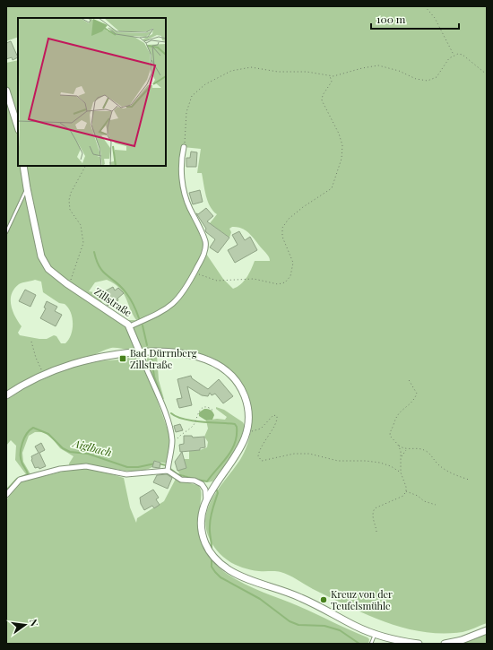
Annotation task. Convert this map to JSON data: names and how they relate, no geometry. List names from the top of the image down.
{
  "streets": {
    "main road": ["Zillstraße"]
  },
  "water": ["Aiglbach"],
  "places": {
    "transit": ["Bad Dürrnberg Zillstraße"],
    "other": ["Kreuz von der Teufelsmühle"]
  },
  "scale_bar": "100 m",
  "north": "right"
}
